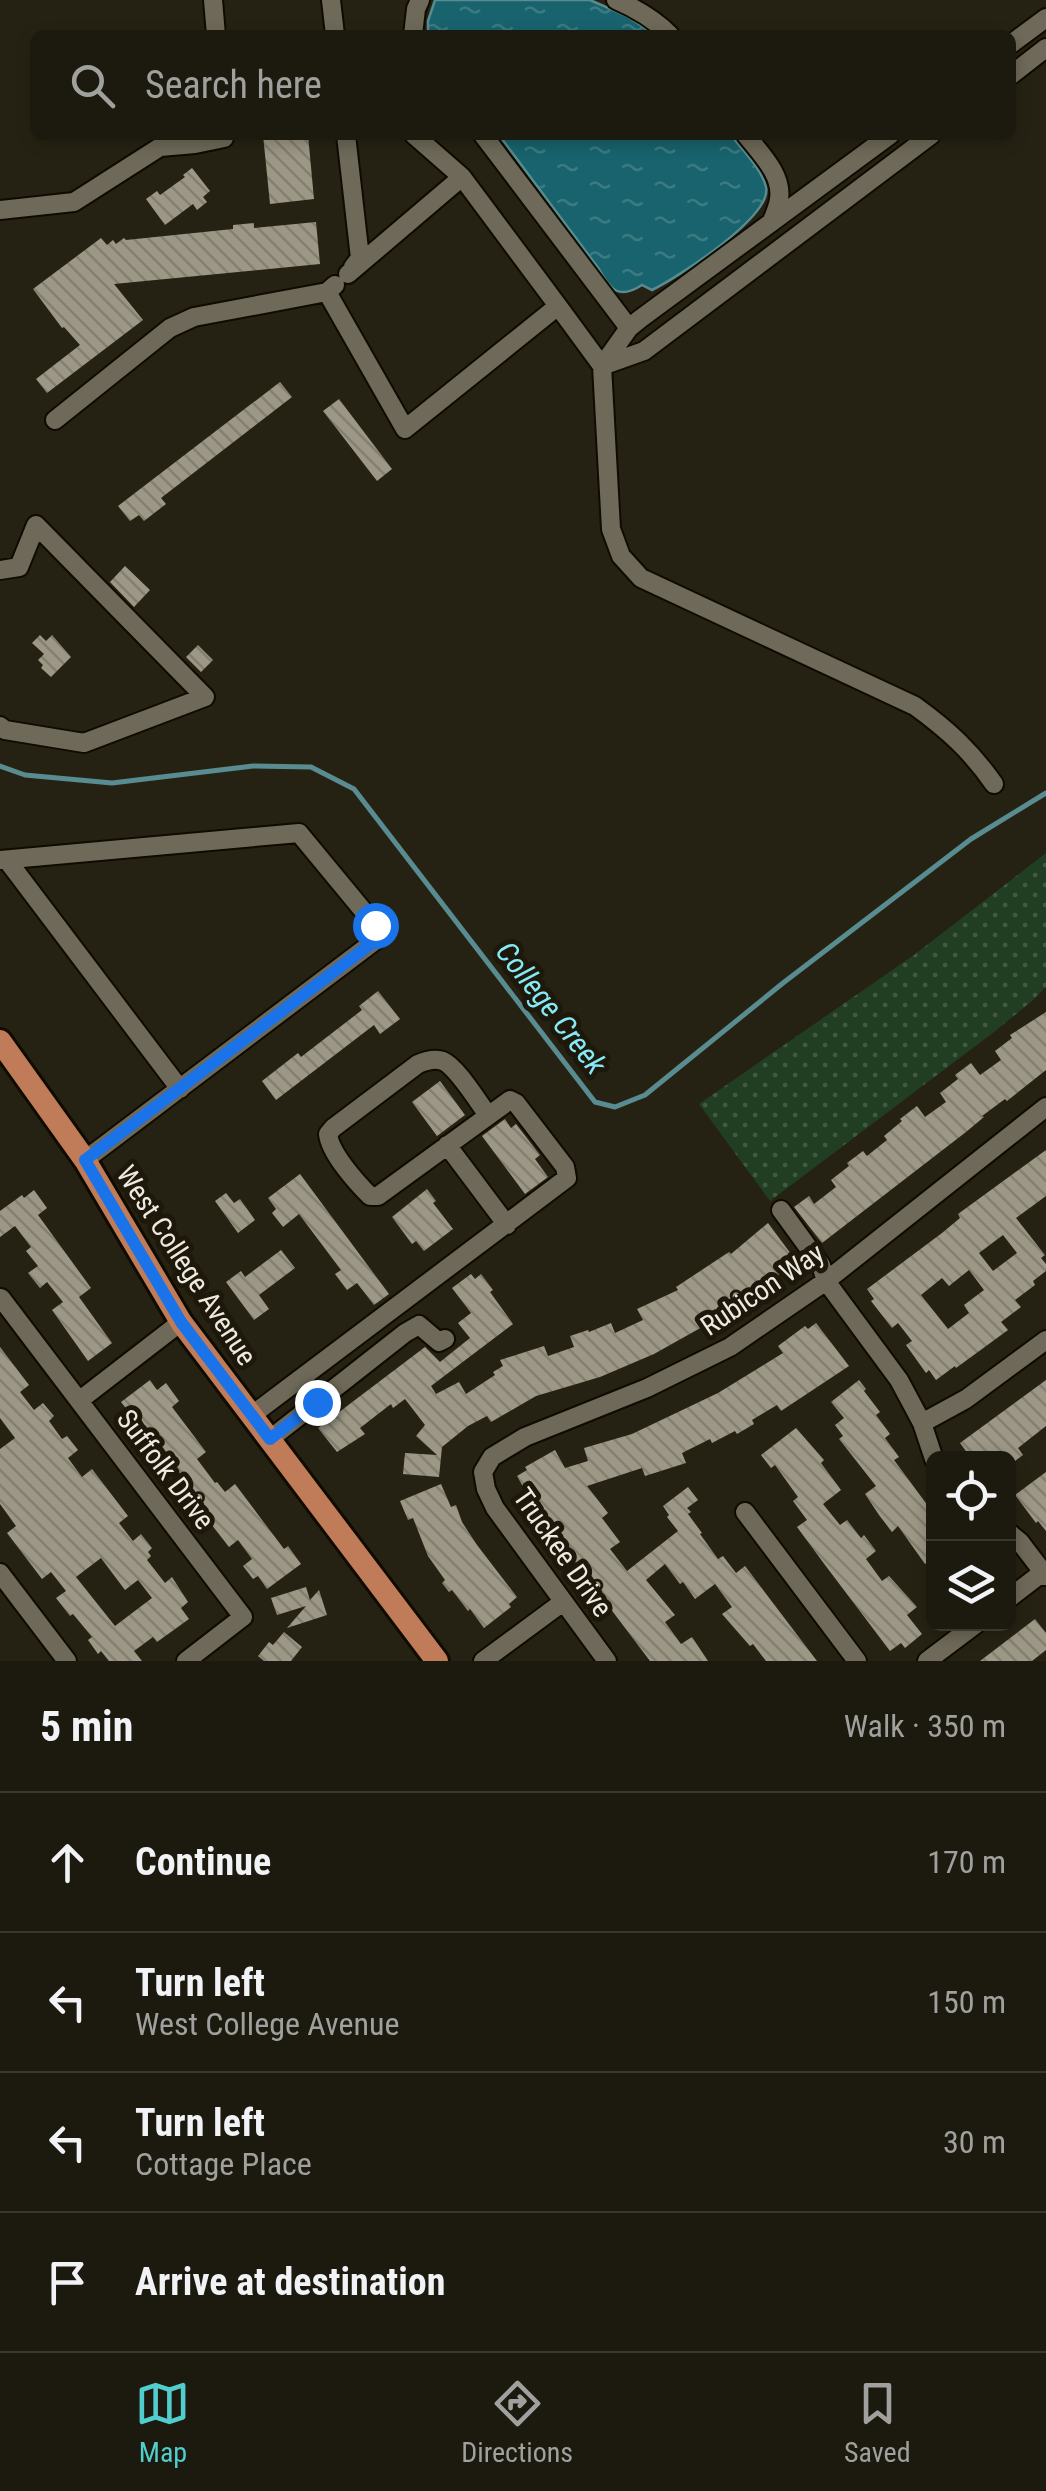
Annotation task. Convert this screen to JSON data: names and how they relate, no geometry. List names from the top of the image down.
{
  "streets": {
    "main road": ["West College Avenue"],
    "street": ["Rubicon Way", "Suffolk Drive", "Truckee Drive"]
  },
  "crossings": [
    ["Rubicon Way", "Truckee Drive"]
  ],
  "water": ["College Creek"],
  "page": {
    "search": "Search here",
    "heading": ["5 min", "Walk · 350 m"],
    "list": [
      ["Continue", "170 m"],
      ["Turn left", "West College Avenue", "150 m"],
      ["Turn left", "Cottage Place", "30 m"],
      "Arrive at destination"
    ],
    "nav": ["Map", "Directions", "Saved"]
  }
}
